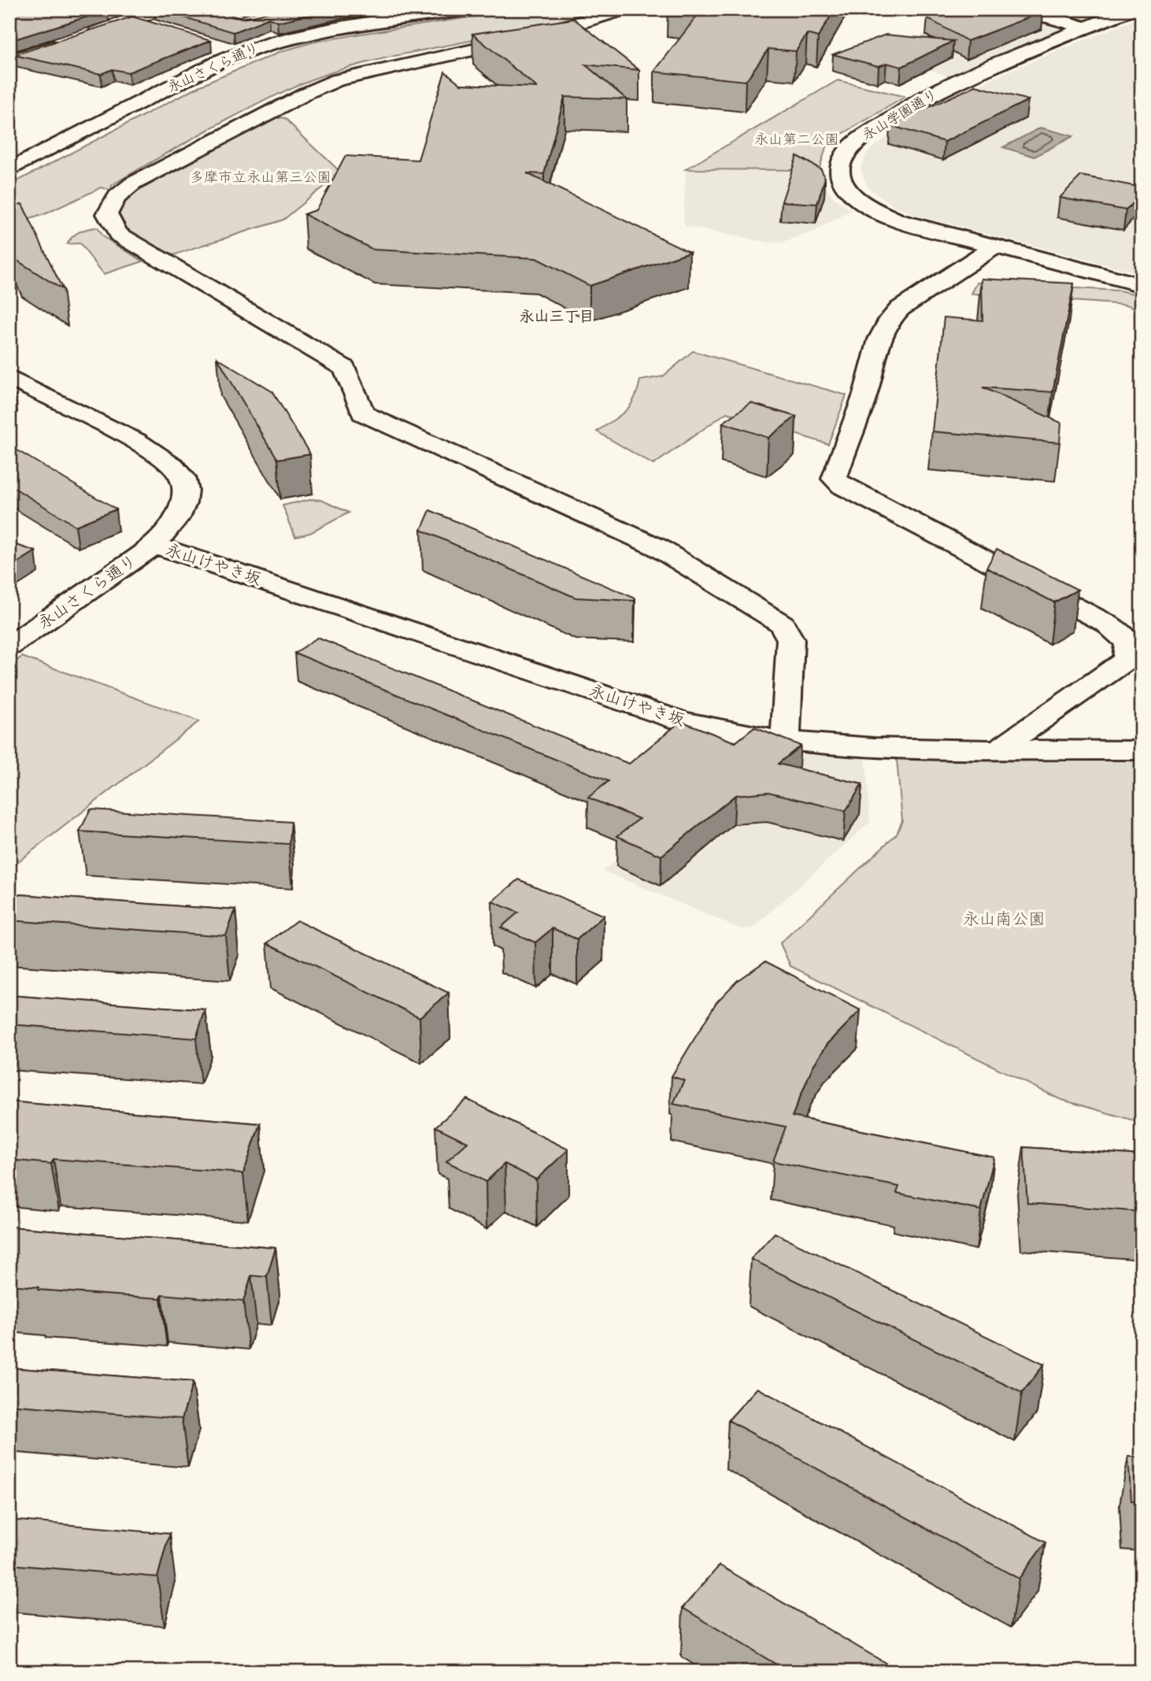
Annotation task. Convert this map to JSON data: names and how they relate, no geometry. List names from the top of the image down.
{
  "streets": {
    "street": ["永山さくら通り", "永山学園通り", "永山けやき坂"]
  },
  "crossings": [
    ["永山さくら通り", "永山けやき坂"]
  ],
  "districts": ["永山三丁目"],
  "parks": ["永山第二公園", "多摩市立永山第三公園", "永山南公園"]
}
